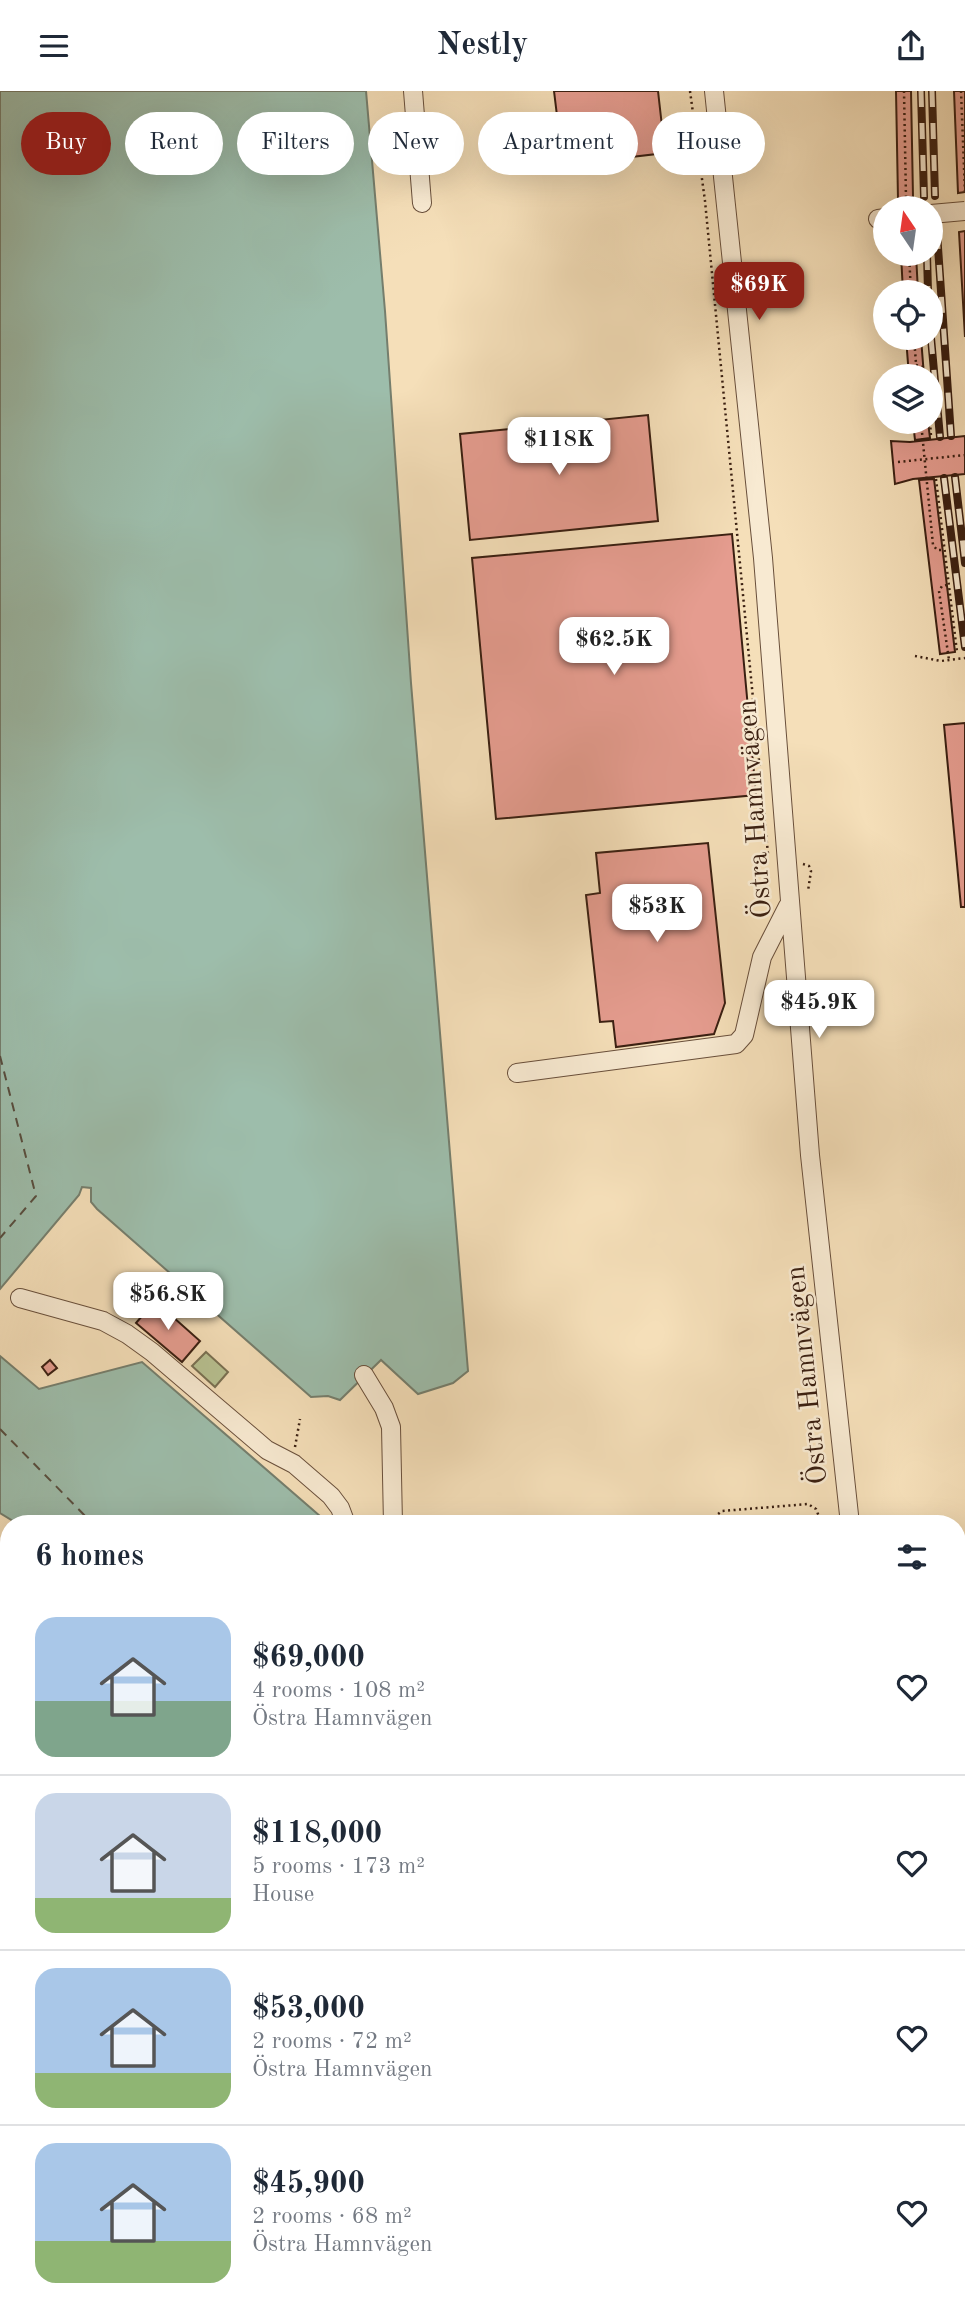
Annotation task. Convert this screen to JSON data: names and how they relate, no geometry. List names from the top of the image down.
{
  "streets": {
    "street": ["Östra Hamnvägen"]
  },
  "north": "top",
  "page": {
    "header": "Nestly",
    "chip": [
      "Buy",
      "Rent",
      "Filters",
      "New",
      "Apartment",
      "House"
    ],
    "price": [
      "$69K",
      "$118K",
      "$62.5K",
      "$53K",
      "$45.9K",
      "$56.8K"
    ],
    "heading": "6 homes",
    "list": [
      {
        "name": "$69,000",
        "note": "4 rooms · 108 m² · Östra Hamnvägen"
      },
      {
        "name": "$118,000",
        "note": "5 rooms · 173 m² · House"
      },
      {
        "name": "$53,000",
        "note": "2 rooms · 72 m² · Östra Hamnvägen"
      },
      {
        "name": "$45,900",
        "note": "2 rooms · 68 m² · Östra Hamnvägen"
      }
    ]
  }
}
